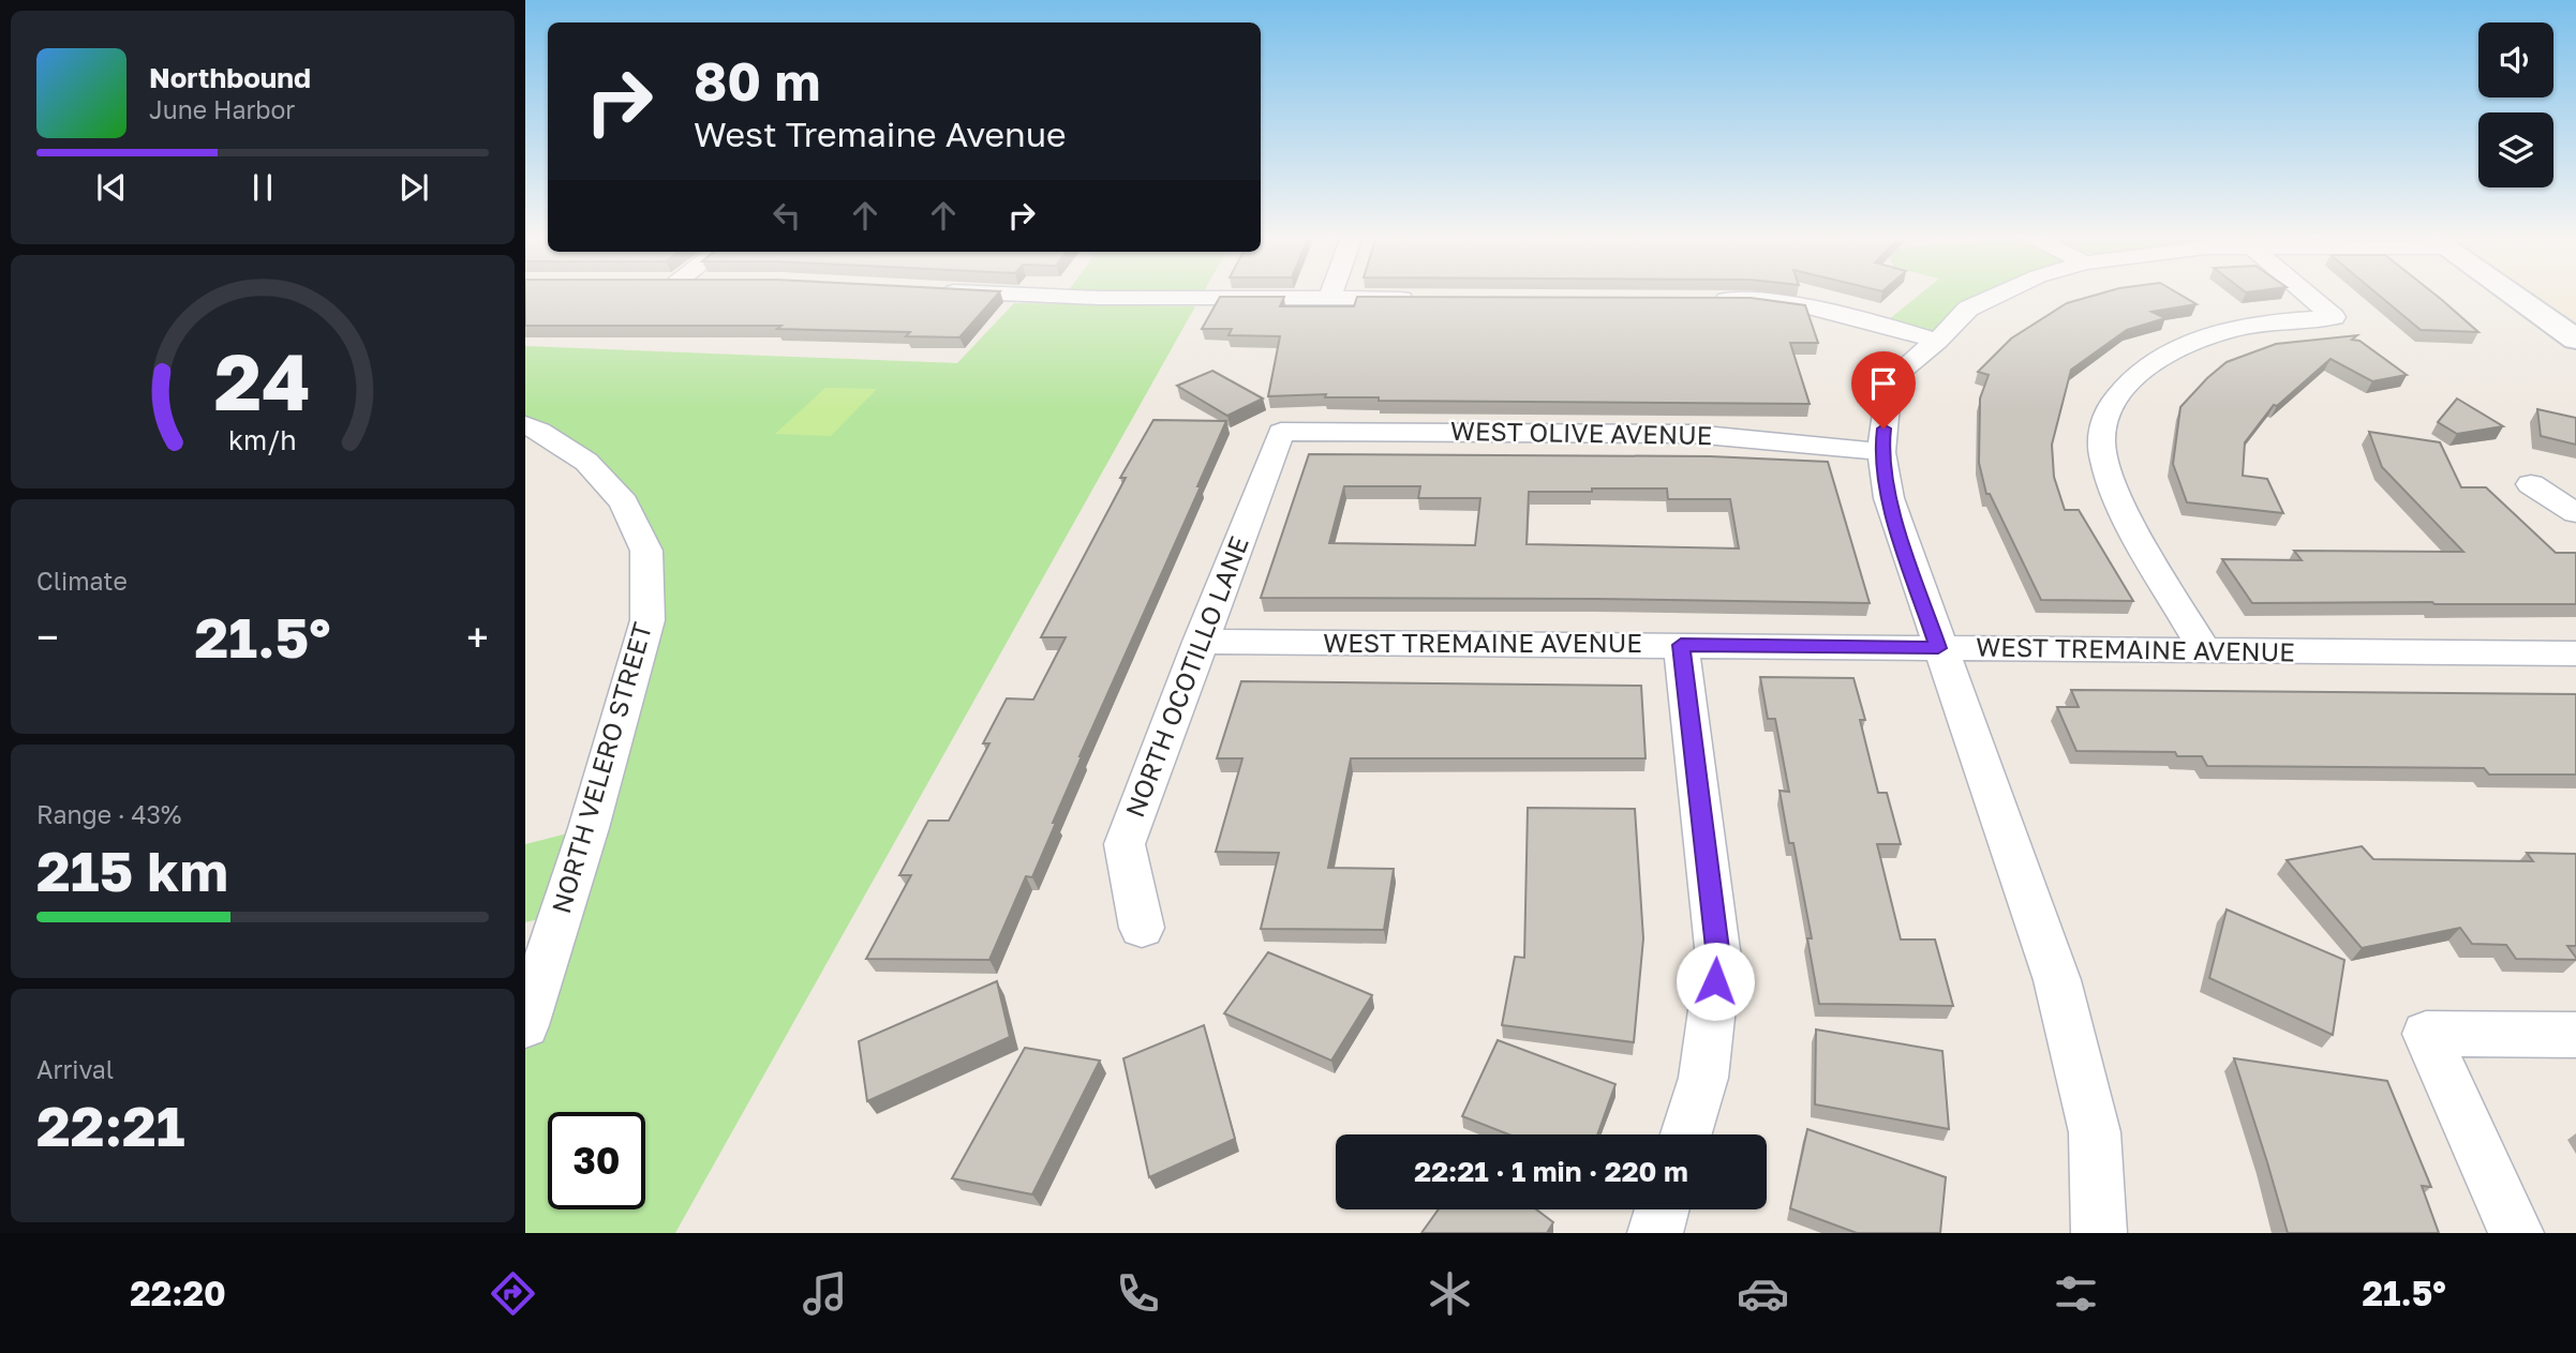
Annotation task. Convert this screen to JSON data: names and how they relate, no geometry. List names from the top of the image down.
{
  "streets": {
    "street": [
      "WEST OLIVE AVENUE",
      "WEST TREMAINE AVENUE",
      "NORTH OCOTILLO LANE",
      "NORTH VELERO STREET"
    ]
  },
  "crossings": [
    ["WEST OLIVE AVENUE", "NORTH OCOTILLO LANE"],
    ["WEST TREMAINE AVENUE", "NORTH OCOTILLO LANE"]
  ],
  "page": {
    "turn": ["80 m", "West Tremaine Avenue"],
    "song": ["Northbound", "June Harbor"],
    "tile": [
      "Climate",
      ["Range · 43%", "215 km"],
      ["Arrival", "22:21"]
    ],
    "heat": ["−", "21.5°", "+"],
    "limit": "30",
    "trip": "22:21 · 1 min · 220 m",
    "tabs": ["22:20", "21.5°"],
    "gauge": ["24", "km/h"]
  }
}
